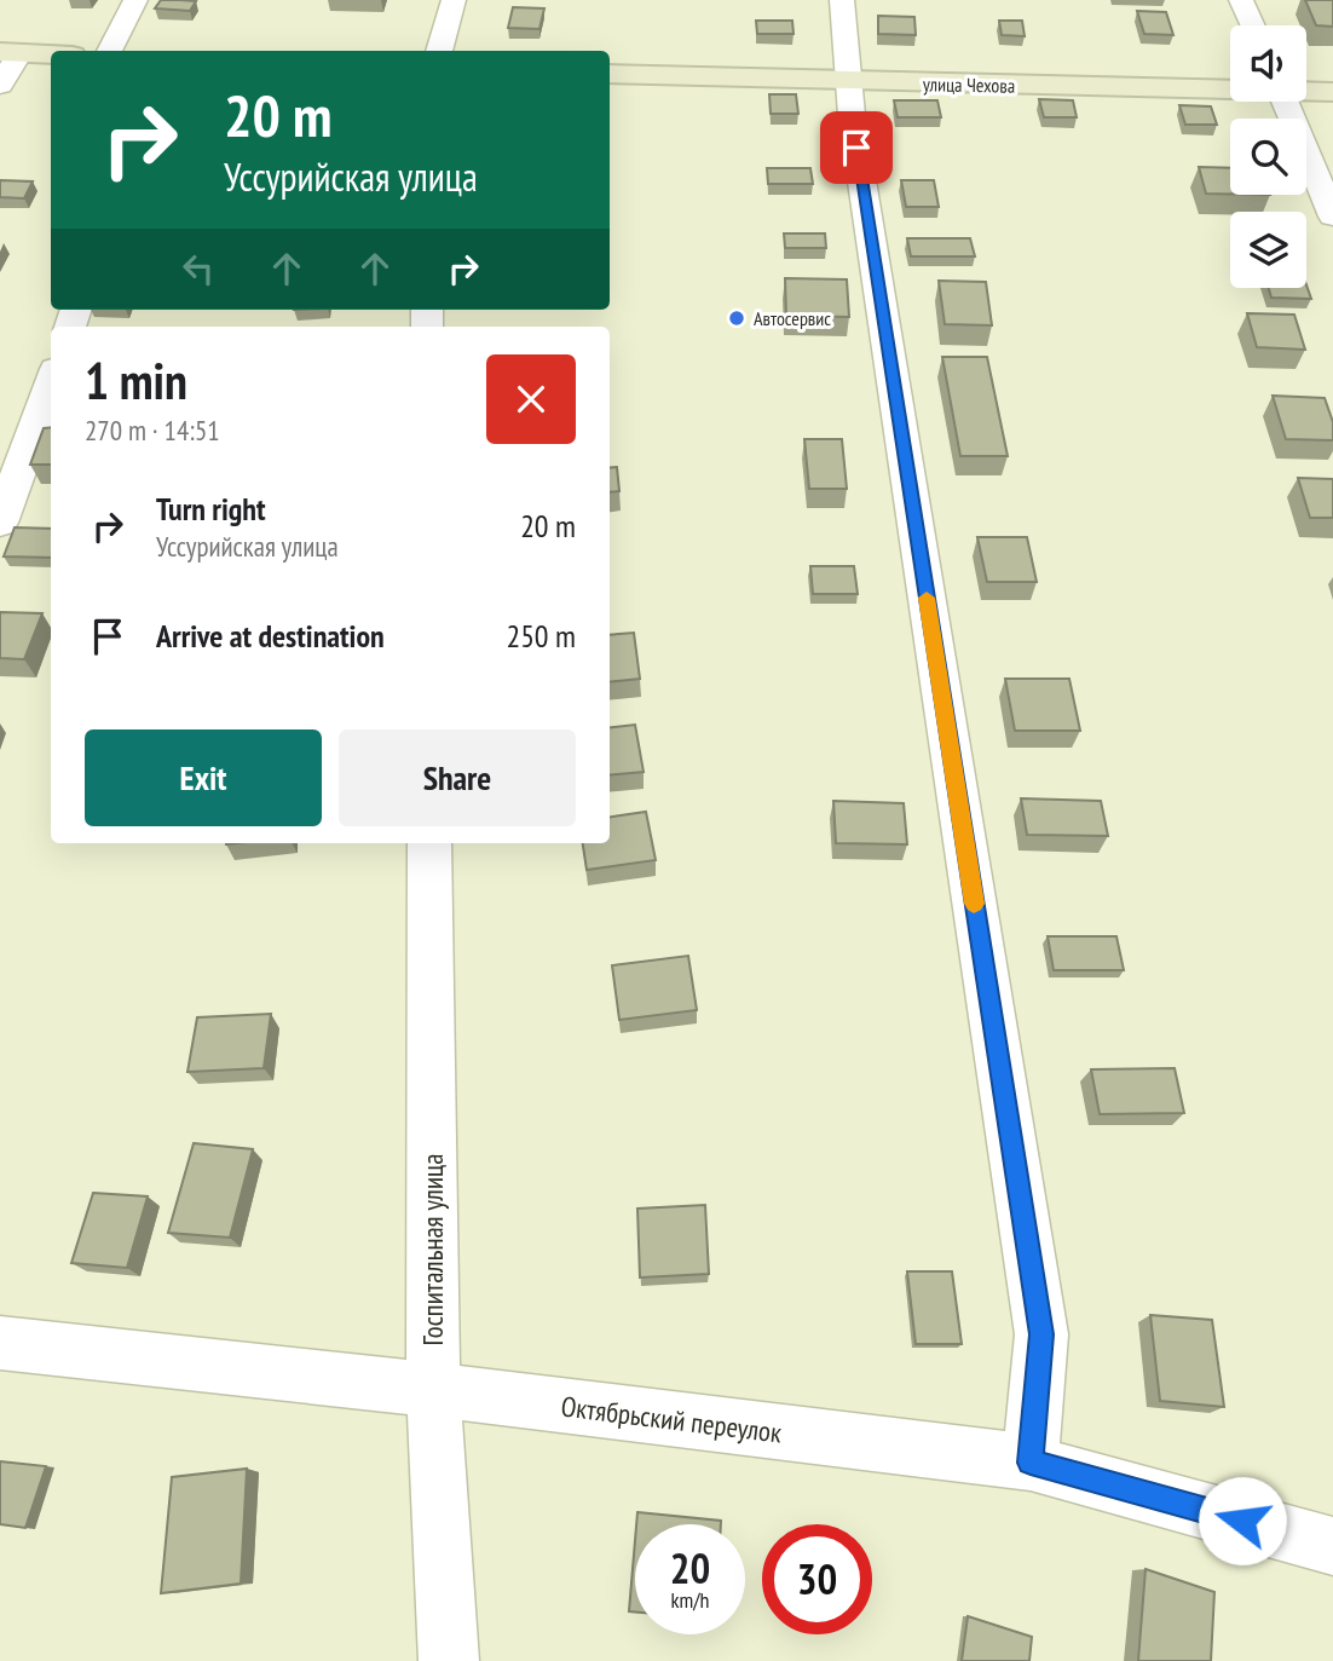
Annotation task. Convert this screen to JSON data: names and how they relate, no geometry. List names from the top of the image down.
{
  "streets": {
    "main road": ["улица Чехова"],
    "street": ["Госпитальная улица", "Октябрьский переулок"]
  },
  "crossings": [
    ["Госпитальная улица", "Октябрьский переулок"]
  ],
  "places": ["Автосервис"],
  "page": {
    "turn": ["20 m", "Уссурийская улица"],
    "heading": ["1 min", "270 m · 14:51"],
    "list": [
      {
        "name": "Turn right",
        "note": "Уссурийская улица",
        "value": "20 m"
      },
      {
        "name": "Arrive at destination",
        "value": "250 m"
      }
    ],
    "buttons": ["Exit", "Share"],
    "speed": "20 km/h",
    "limit": "30"
  }
}
